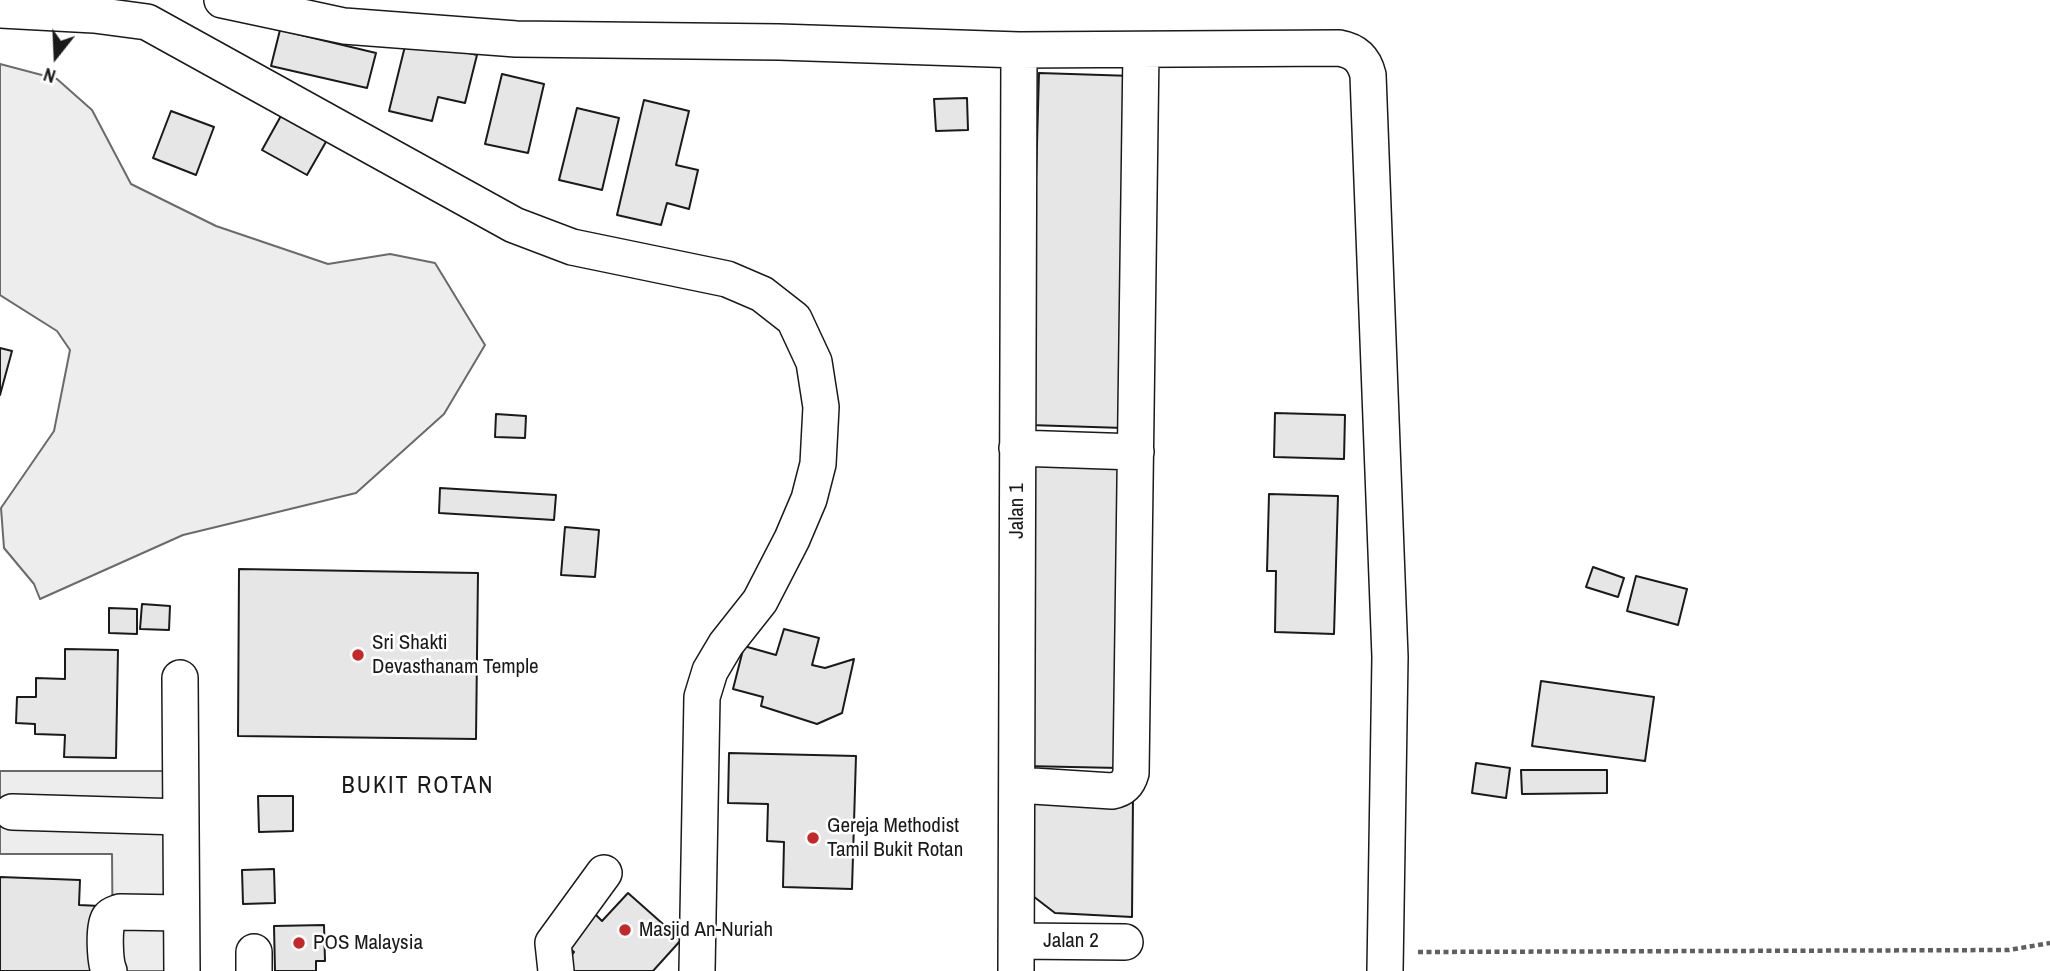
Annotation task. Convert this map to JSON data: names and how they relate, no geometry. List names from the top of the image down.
{
  "streets": {
    "street": ["Jalan 1", "Jalan 2"]
  },
  "crossings": [
    ["Jalan 1", "Jalan 2"]
  ],
  "districts": ["BUKIT ROTAN"],
  "places": [
    "Sri Shakti Devasthanam Temple",
    "Gereja Methodist Tamil Bukit Rotan",
    "Masjid An-Nuriah",
    "POS Malaysia"
  ],
  "north": "bottom"
}
